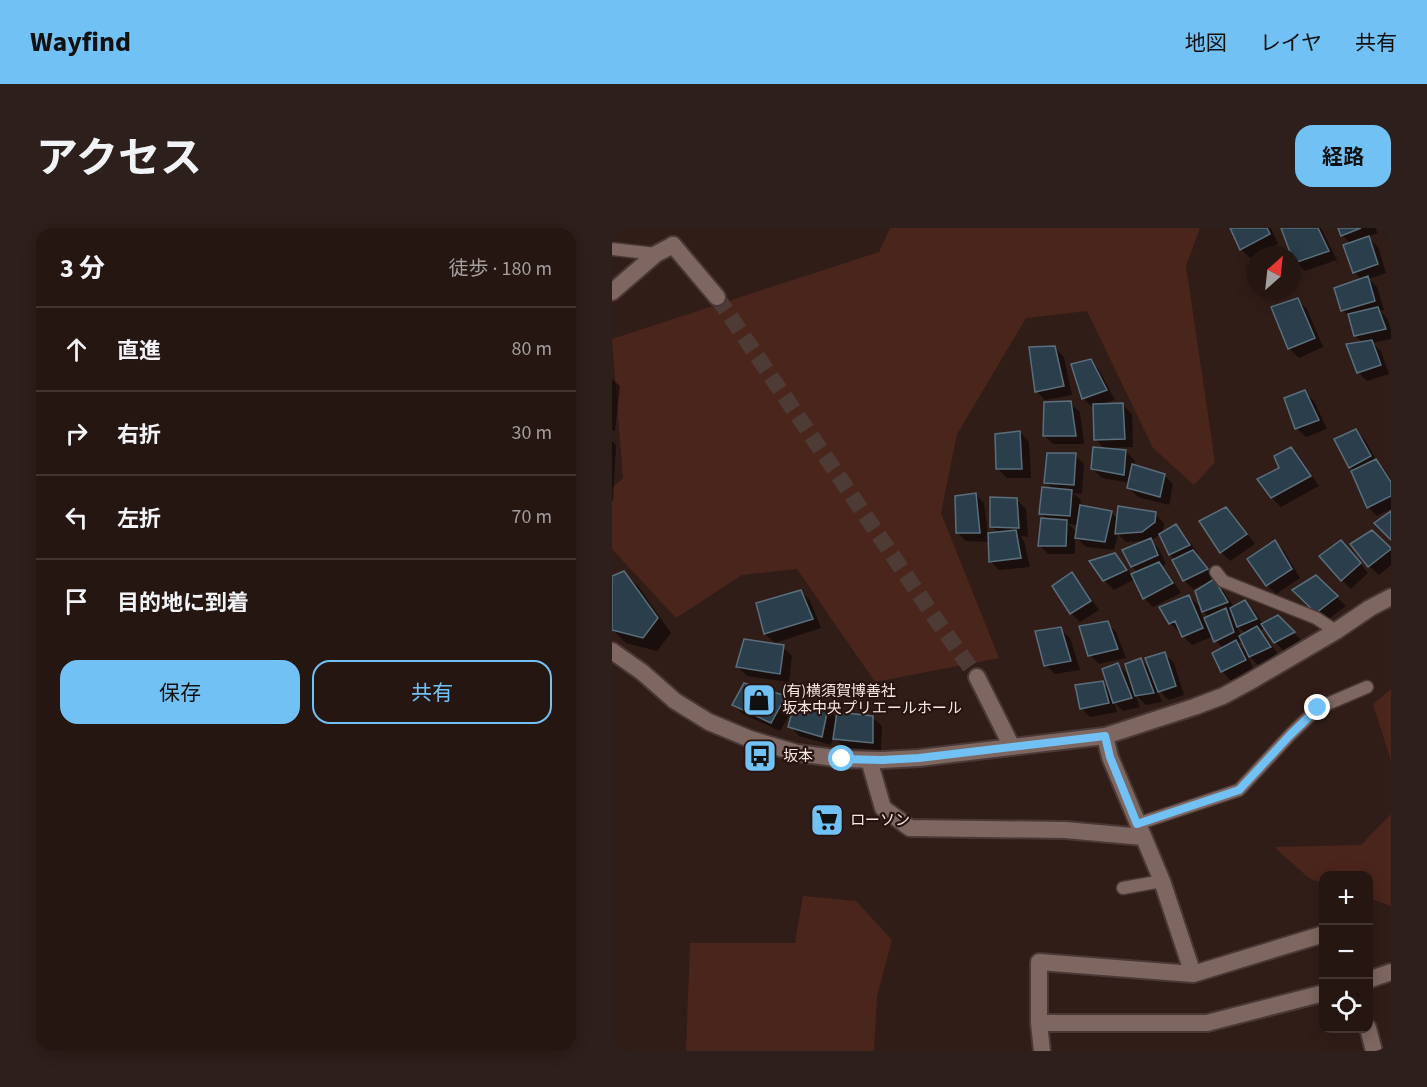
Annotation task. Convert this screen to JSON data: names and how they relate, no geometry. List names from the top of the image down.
{
  "places": {
    "shop": ["(有)横須賀博善社 坂本中央プリエールホール"],
    "bus stop": ["坂本"],
    "supermarket": ["ローソン"]
  },
  "north": "top right",
  "page": {
    "header": "Wayfind",
    "nav": ["地図", "レイヤ", "共有"],
    "title": "アクセス",
    "buttons": [
      "経路",
      ["保存", "共有"]
    ],
    "heading": ["3 分", "徒歩 · 180 m"],
    "list": [
      ["直進", "80 m"],
      ["右折", "30 m"],
      ["左折", "70 m"],
      "目的地に到着"
    ],
    "map_buttons": ["+", "−"]
  }
}
